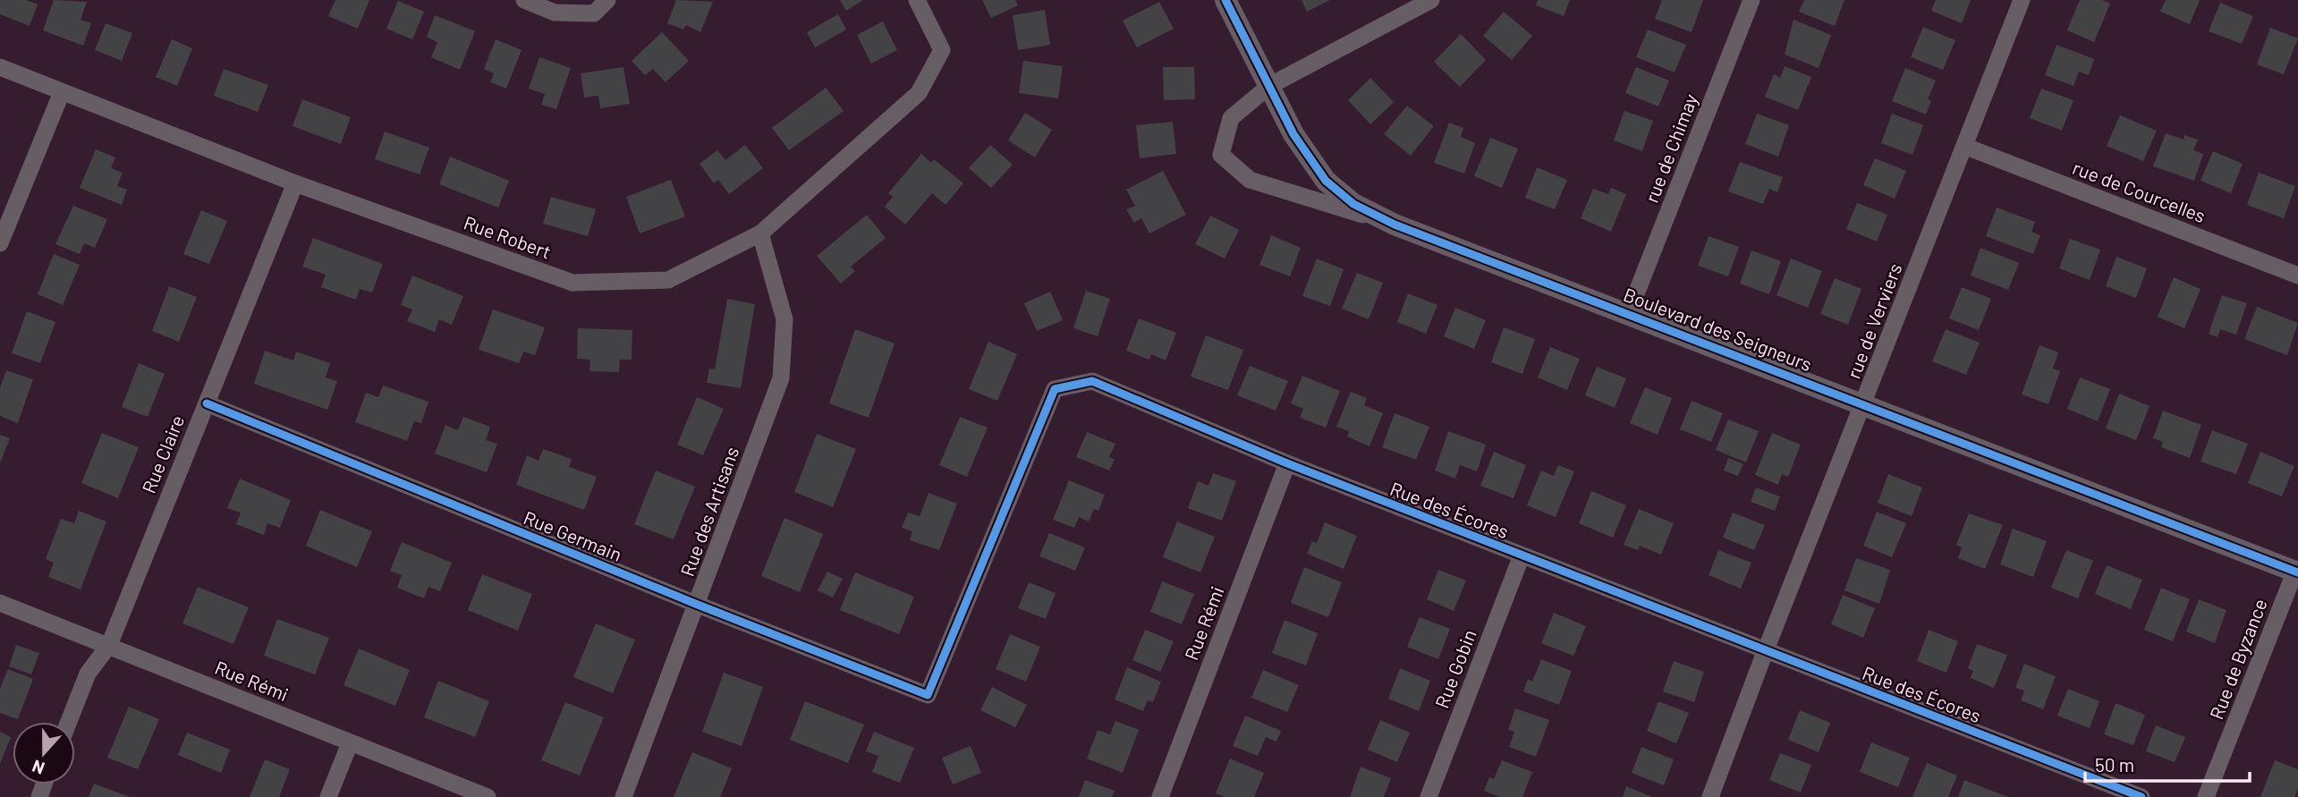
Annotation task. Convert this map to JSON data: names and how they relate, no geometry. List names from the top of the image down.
{
  "streets": {
    "street": [
      "rue de Chimay",
      "rue de Courcelles",
      "Rue Robert",
      "rue de Verviers",
      "Boulevard des Seigneurs",
      "Rue Claire",
      "Rue des Écores",
      "Rue des Artisans",
      "Rue Germain",
      "Rue Rémi",
      "Rue de Byzance",
      "Rue Gobin"
    ]
  },
  "crossings": [
    ["rue de Chimay", "Boulevard des Seigneurs"],
    ["rue de Courcelles", "rue de Verviers"],
    ["Rue Robert", "Rue Claire"],
    ["Rue Robert", "Rue des Artisans"],
    ["rue de Verviers", "Boulevard des Seigneurs"],
    ["rue de Verviers", "Rue des Écores"],
    ["Boulevard des Seigneurs", "Rue de Byzance"],
    ["Rue Claire", "Rue Germain"],
    ["Rue Claire", "Rue Rémi"],
    ["Rue des Écores", "Rue Germain"],
    ["Rue des Écores", "Rue Rémi"],
    ["Rue des Écores", "Rue Gobin"],
    ["Rue des Artisans", "Rue Germain"]
  ],
  "scale_bar": "50 m",
  "north": "bottom"
}
